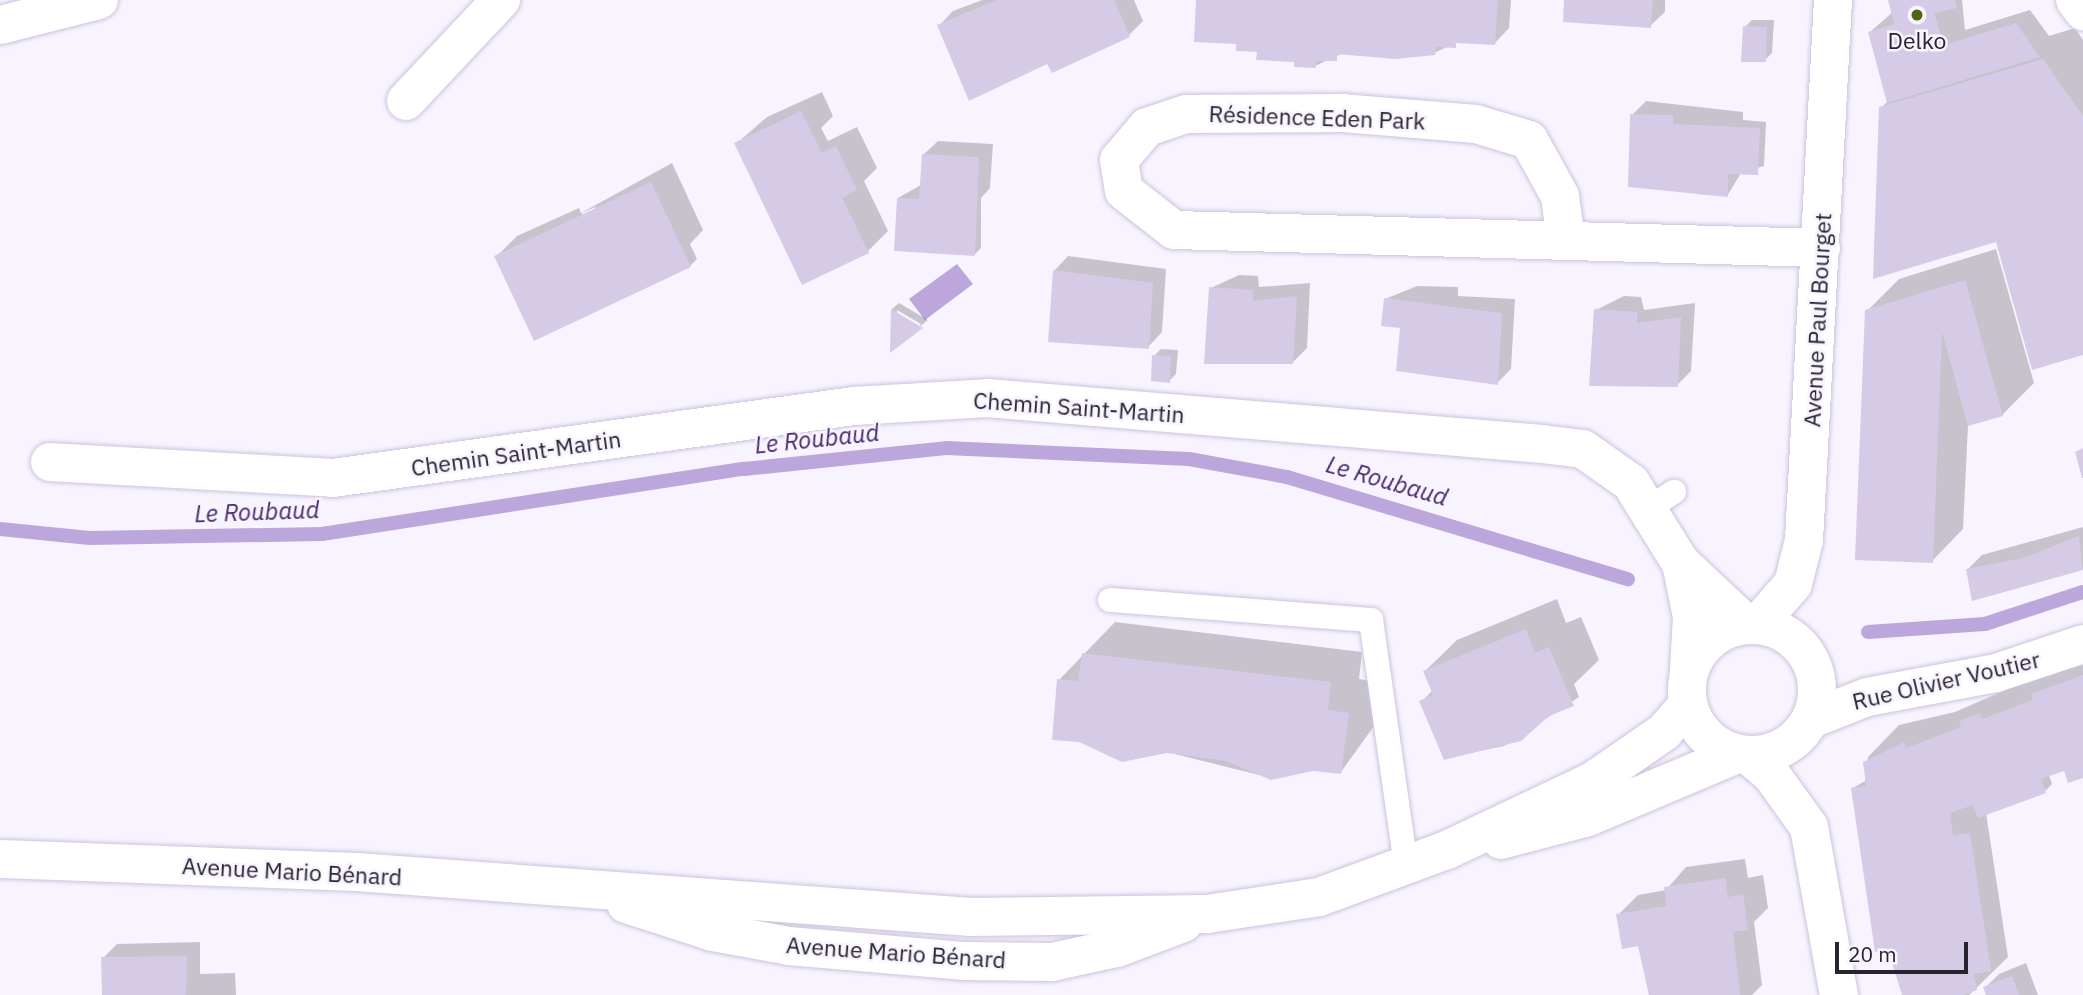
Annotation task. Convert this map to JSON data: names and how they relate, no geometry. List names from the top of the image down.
{
  "streets": {
    "main road": [
      "Résidence Eden Park",
      "Avenue Paul Bourget",
      "Chemin Saint-Martin",
      "Rue Olivier Voutier",
      "Avenue Mario Bénard"
    ]
  },
  "crossings": [
    ["Résidence Eden Park", "Avenue Paul Bourget"],
    ["Avenue Paul Bourget", "Chemin Saint-Martin"],
    ["Avenue Paul Bourget", "Rue Olivier Voutier"],
    ["Avenue Paul Bourget", "Avenue Mario Bénard"],
    ["Chemin Saint-Martin", "Rue Olivier Voutier"],
    ["Chemin Saint-Martin", "Avenue Mario Bénard"],
    ["Rue Olivier Voutier", "Avenue Mario Bénard"]
  ],
  "water": ["Le Roubaud"],
  "places": ["Delko"],
  "scale_bar": "20 m"
}
